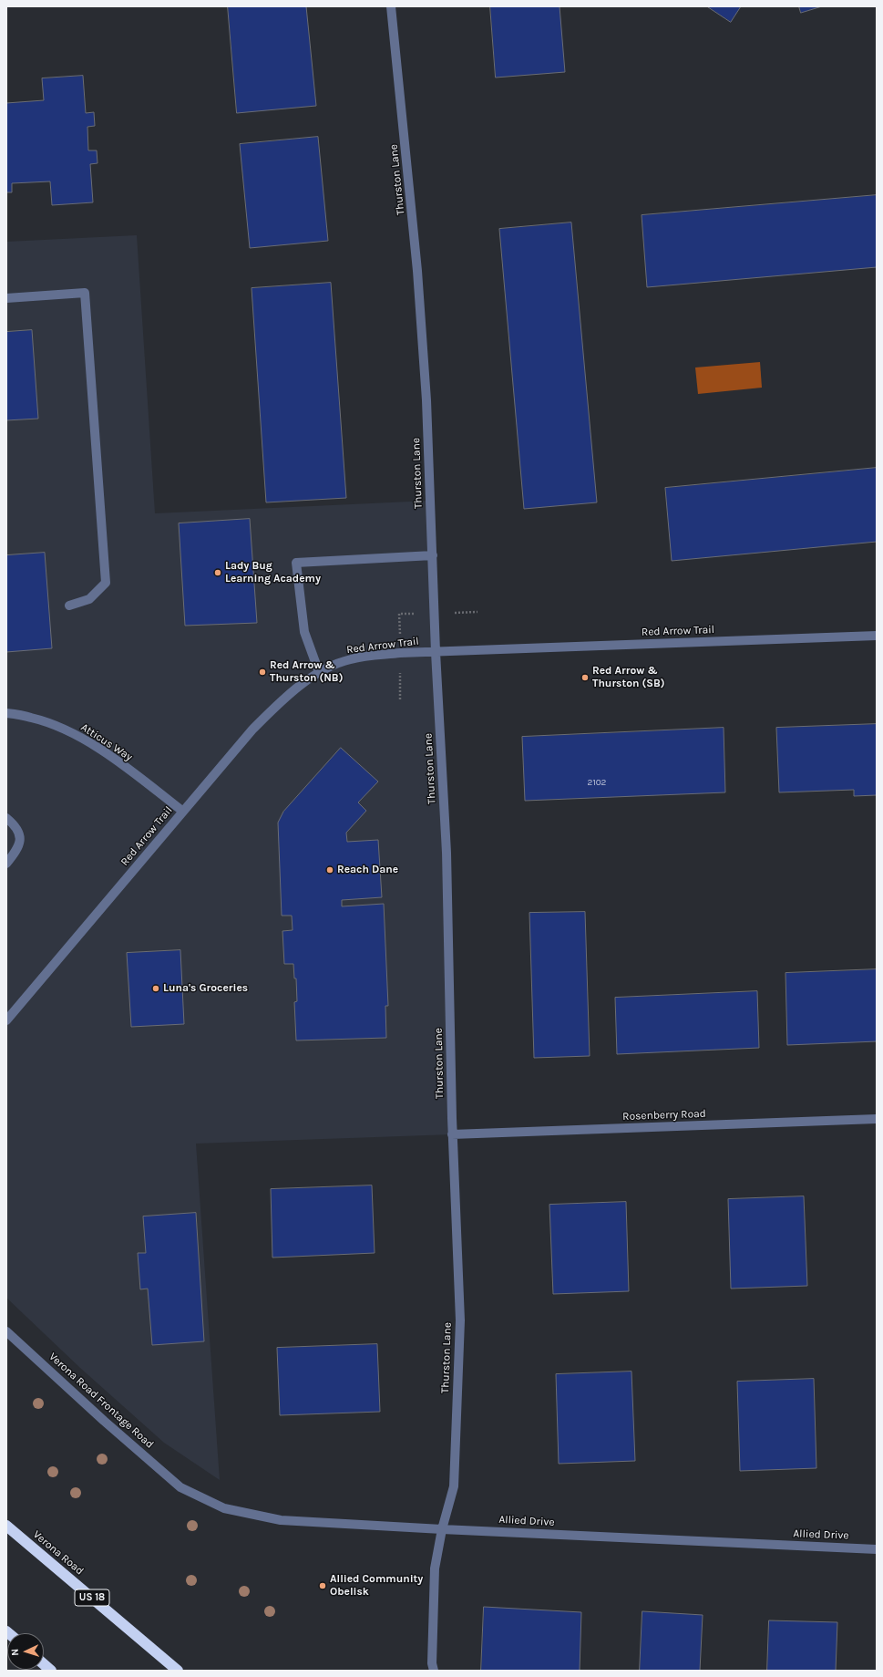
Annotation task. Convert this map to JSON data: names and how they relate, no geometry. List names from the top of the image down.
{
  "streets": {
    "highway": ["Verona Road", "US 18"],
    "street": [
      "Thurston Lane",
      "Red Arrow Trail",
      "Atticus Way",
      "Rosenberry Road",
      "Verona Road Frontage Road",
      "Allied Drive"
    ]
  },
  "crossings": [
    ["Thurston Lane", "Red Arrow Trail"],
    ["Thurston Lane", "Rosenberry Road"],
    ["Thurston Lane", "Allied Drive"],
    ["Red Arrow Trail", "Atticus Way"],
    ["Verona Road Frontage Road", "Allied Drive"]
  ],
  "places": [
    "Lady Bug Learning Academy",
    "Red Arrow & Thurston (NB)",
    "Red Arrow & Thurston (SB)",
    "Reach Dane",
    "Luna's Groceries",
    "Allied Community Obelisk"
  ],
  "house_numbers": ["2102"],
  "north": "left"
}
